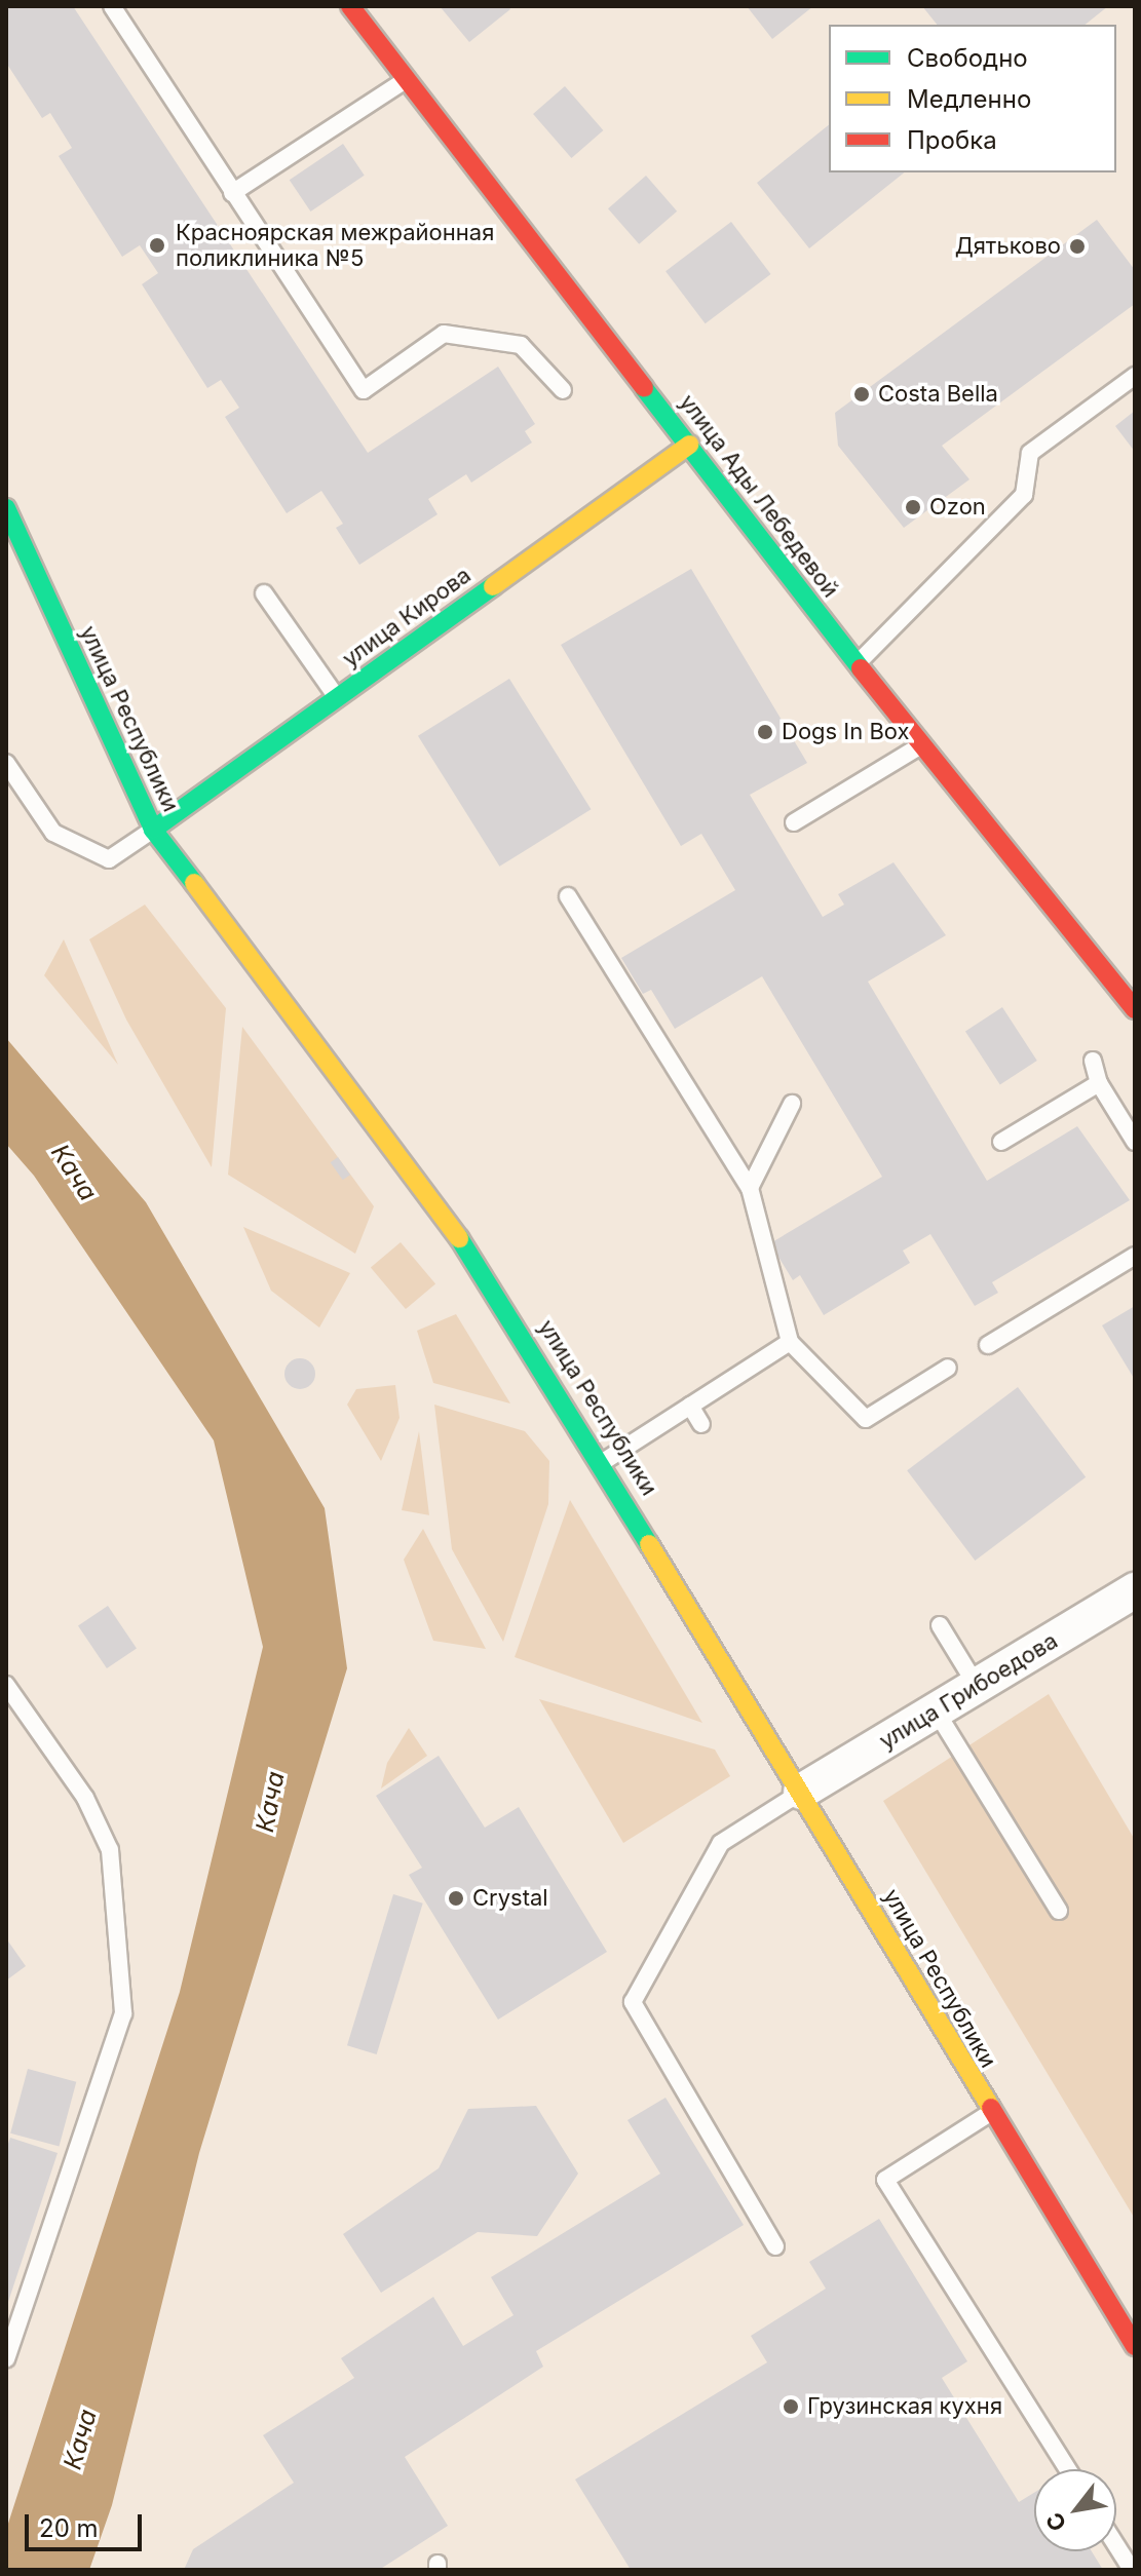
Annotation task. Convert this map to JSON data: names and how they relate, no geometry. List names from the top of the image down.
{
  "streets": {
    "street": [
      "улица Ады Лебедевой",
      "улица Кирова",
      "улица Республики",
      "улица Грибоедова"
    ]
  },
  "crossings": [
    ["улица Ады Лебедевой", "улица Кирова"],
    ["улица Кирова", "улица Республики"],
    ["улица Республики", "улица Грибоедова"]
  ],
  "water": ["Кача"],
  "places": [
    "Красноярская межрайонная поликлиника №5",
    "Дятьково",
    "Costa Bella",
    "Ozon",
    "Dogs In Box",
    "Crystal",
    "Грузинская кухня"
  ],
  "legend": ["Свободно", "Медленно", "Пробка"],
  "scale_bar": "20 m",
  "north": "bottom left"
}
